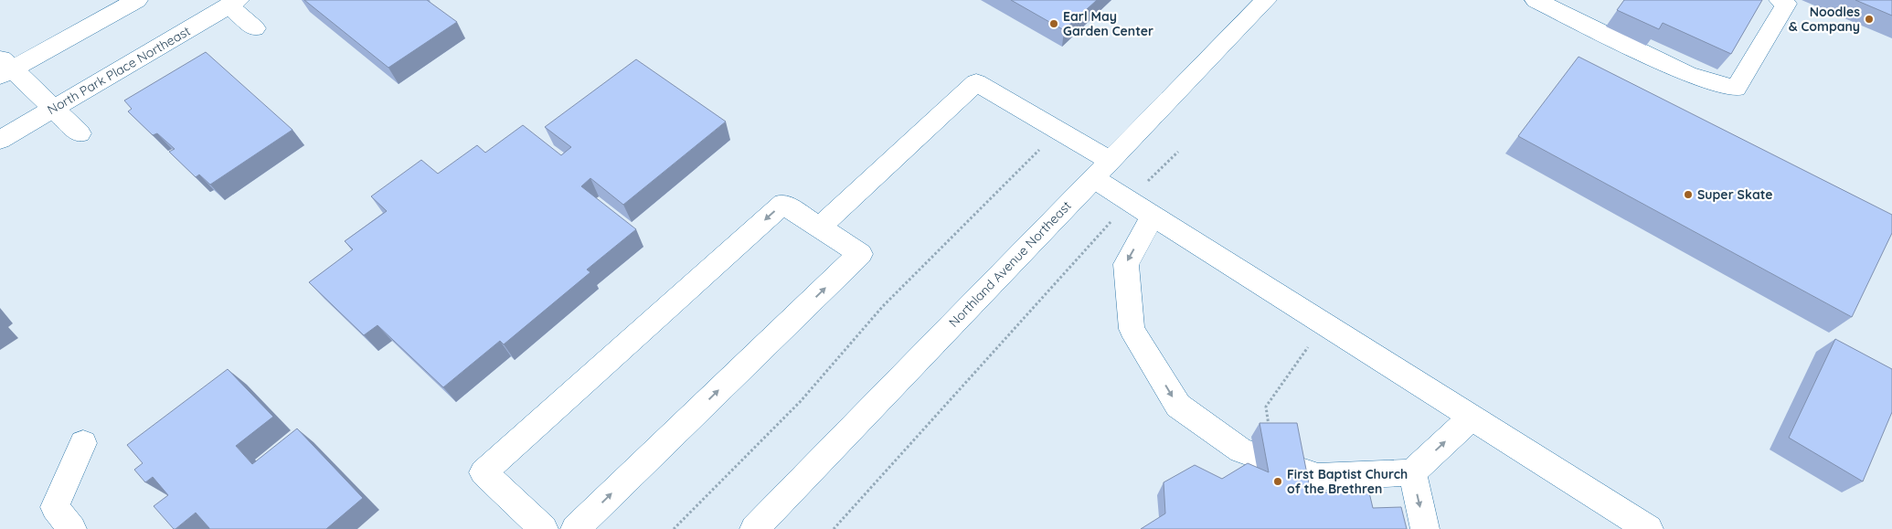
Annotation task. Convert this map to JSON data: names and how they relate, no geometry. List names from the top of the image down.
{
  "streets": {
    "street": ["North Park Place Northeast", "Northland Avenue Northeast"]
  },
  "places": [
    "Noodles & Company",
    "Earl May Garden Center",
    "Super Skate",
    "First Baptist Church of the Brethren"
  ]
}
